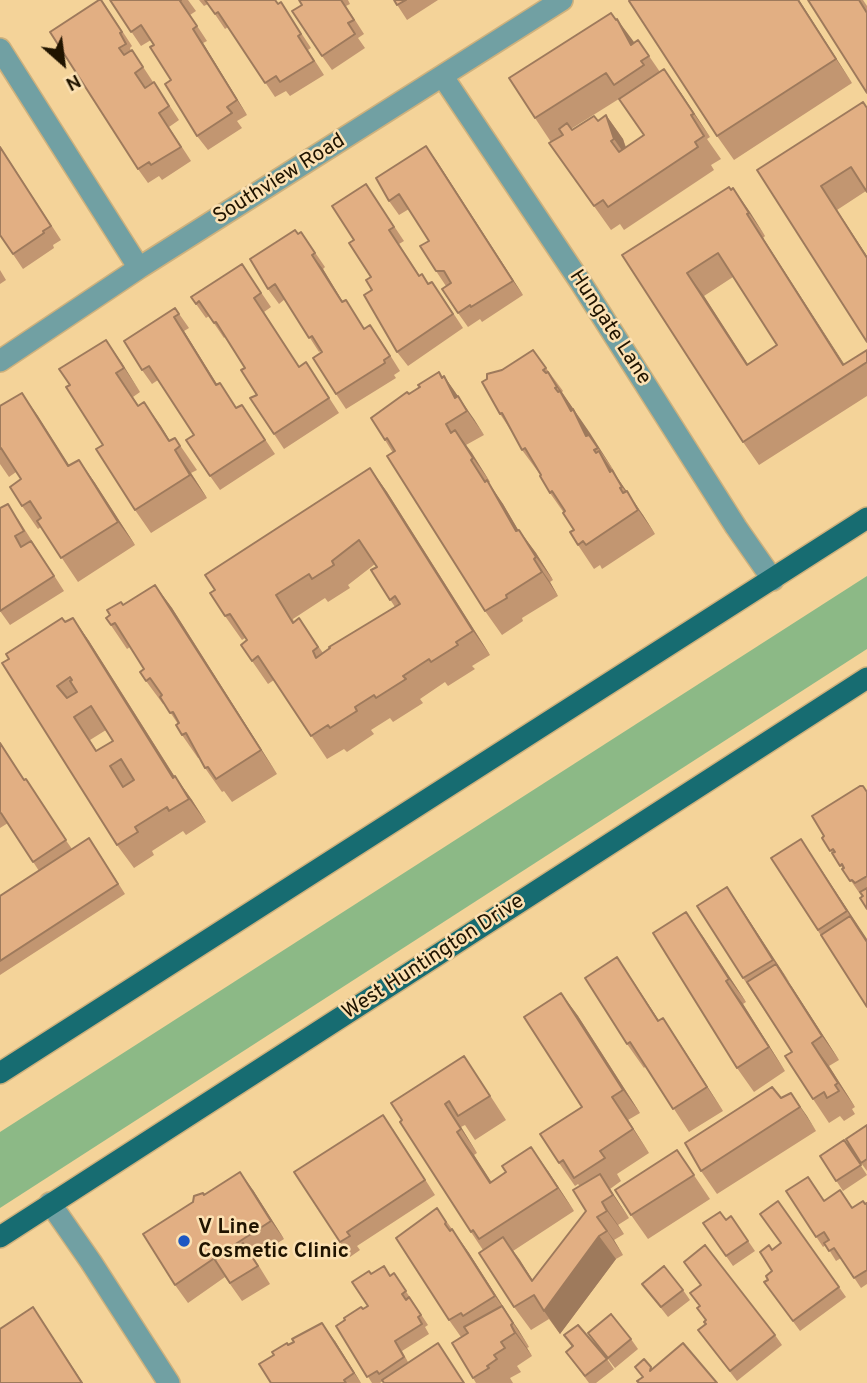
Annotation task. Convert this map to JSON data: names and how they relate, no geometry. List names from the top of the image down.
{
  "streets": {
    "main road": ["West Huntington Drive"],
    "street": ["Southview Road", "Hungate Lane"]
  },
  "crossings": [
    ["Southview Road", "Hungate Lane"]
  ],
  "places": ["V Line Cosmetic Clinic"],
  "north": "bottom right"
}
